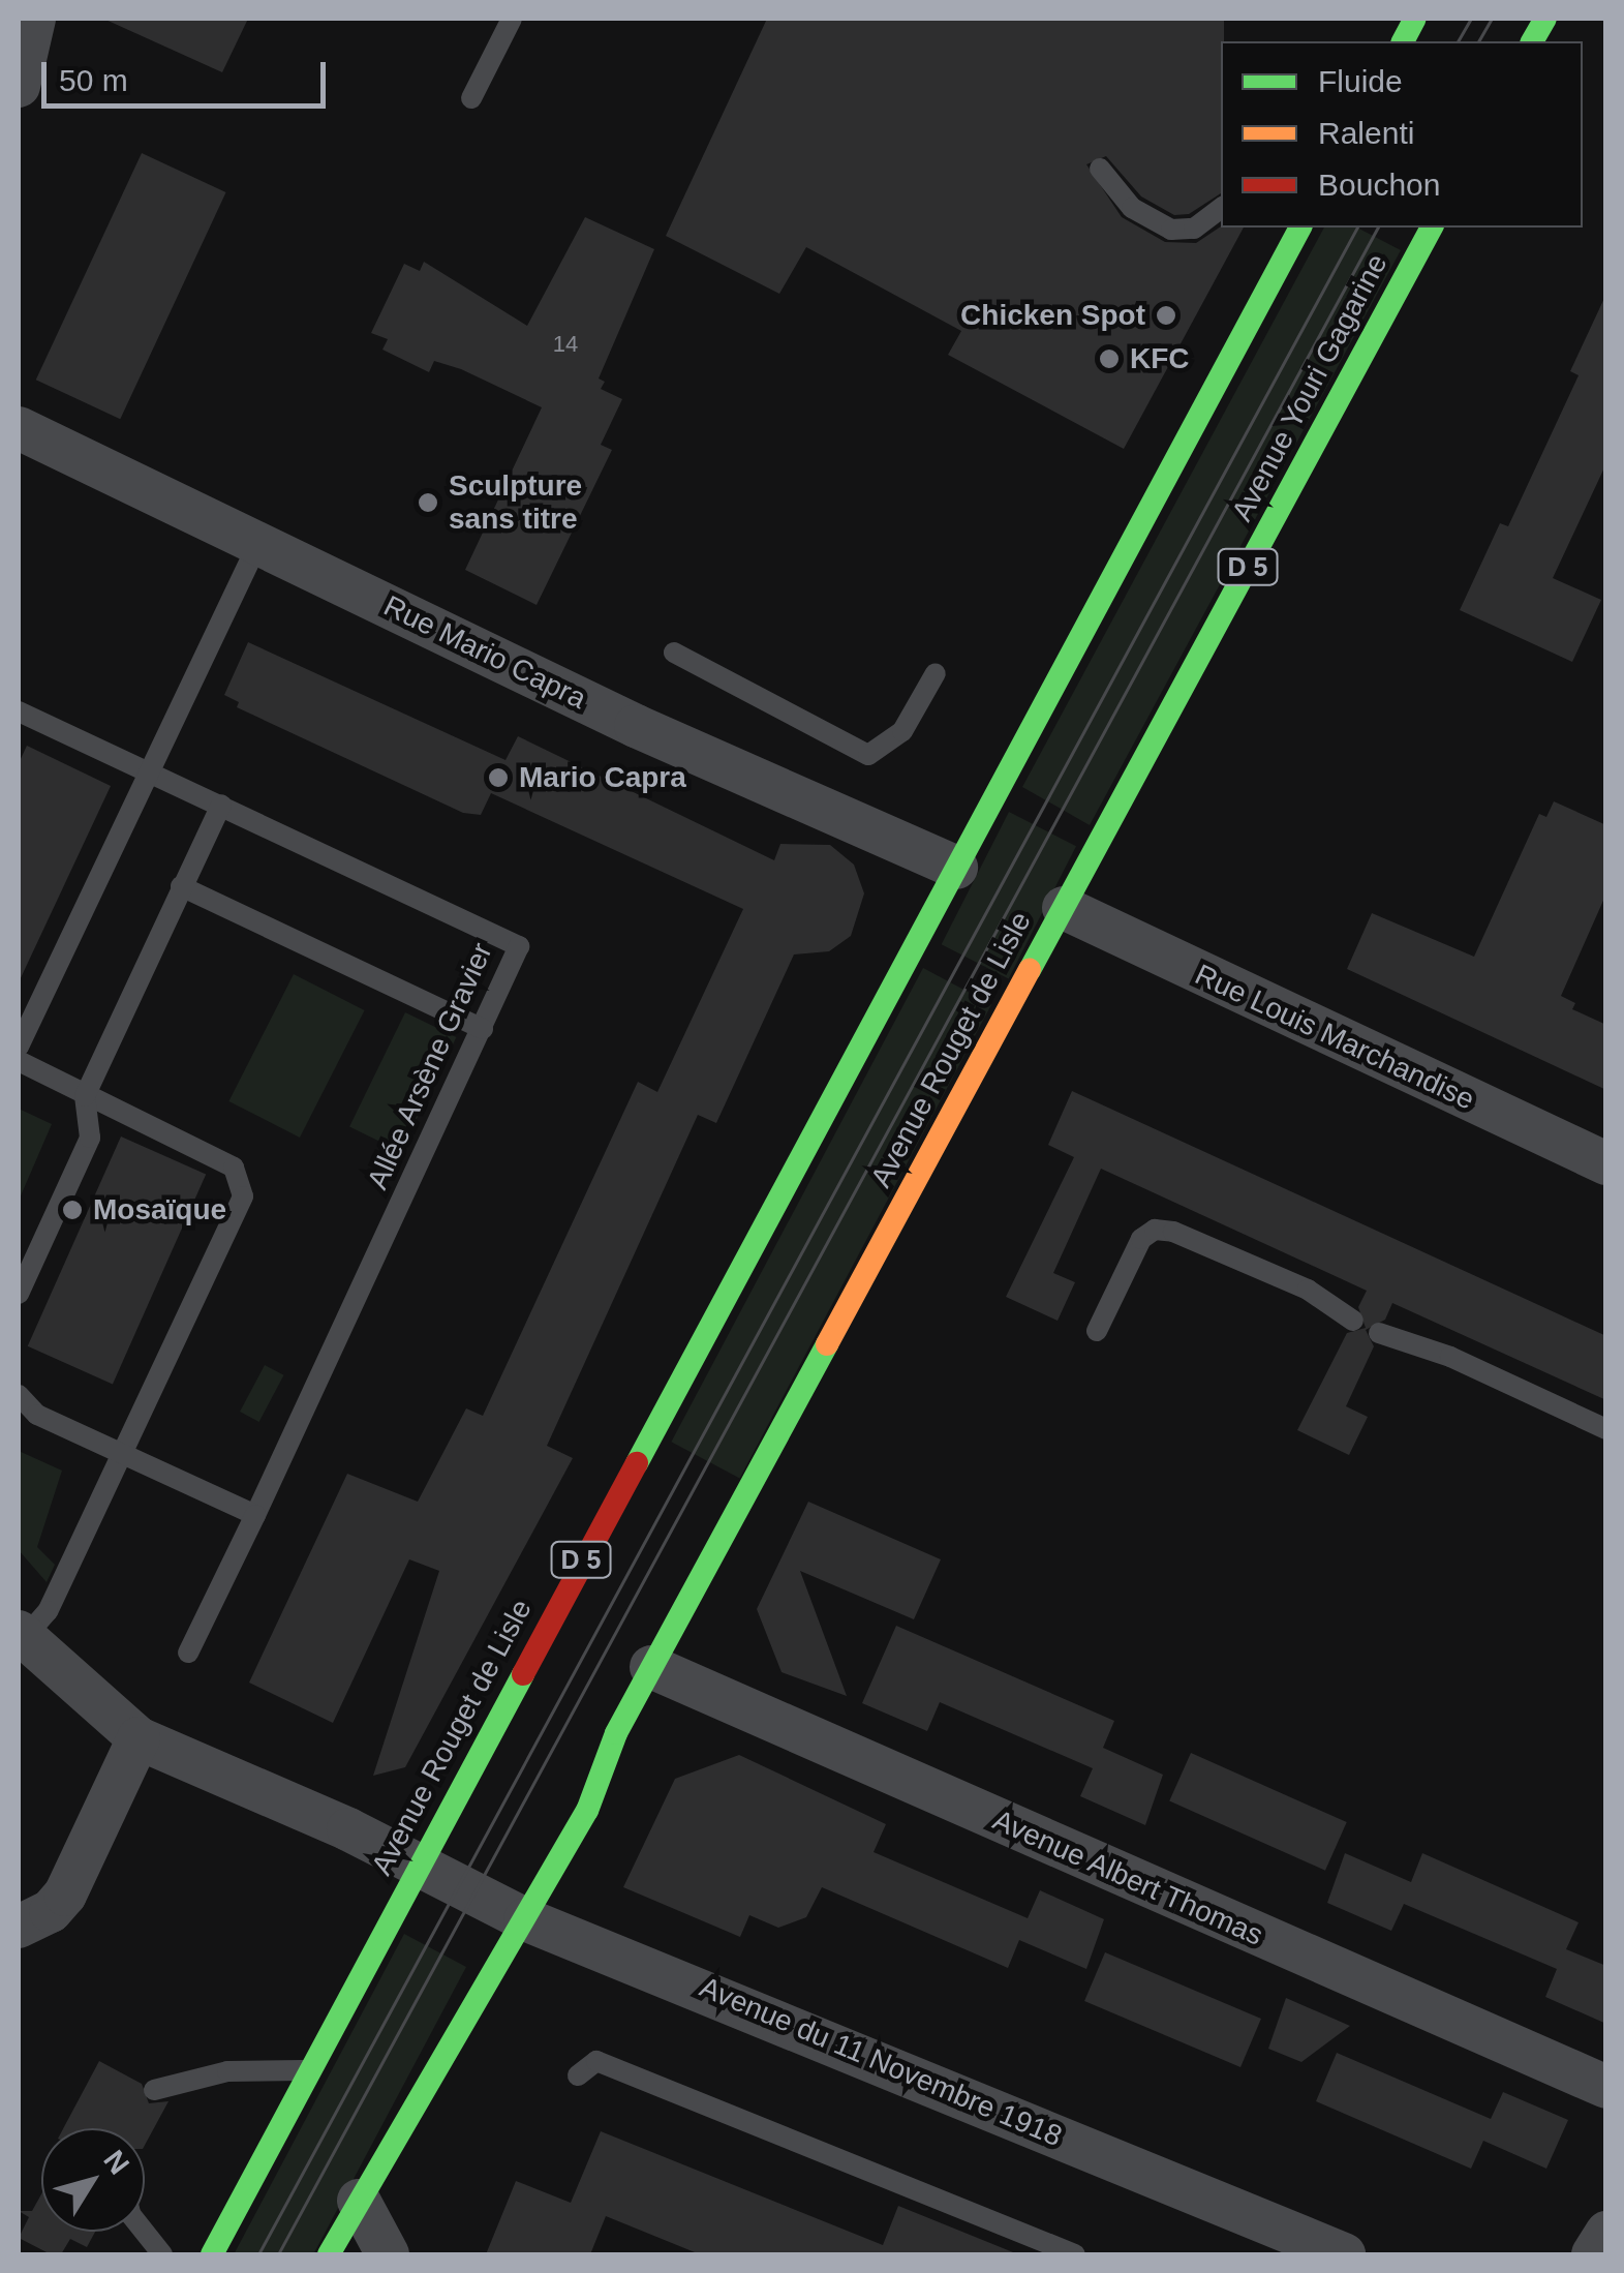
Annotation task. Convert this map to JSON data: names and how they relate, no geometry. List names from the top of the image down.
{
  "streets": {
    "main road": ["Avenue Youri Gagarine", "D 5", "Avenue Rouget de Lisle"],
    "street": [
      "Rue Mario Capra",
      "Rue Louis Marchandise",
      "Avenue Albert Thomas",
      "Avenue du 11 Novembre 1918"
    ],
    "lane": ["Allée Arsène Gravier"]
  },
  "crossings": [
    ["Avenue Youri Gagarine", "Rue Louis Marchandise"],
    ["Avenue Youri Gagarine", "Avenue Rouget de Lisle"],
    ["D 5", "Rue Mario Capra"],
    ["D 5", "Avenue Rouget de Lisle"],
    ["Rue Mario Capra", "Avenue Rouget de Lisle"],
    ["Rue Louis Marchandise", "Avenue Rouget de Lisle"],
    ["Avenue Rouget de Lisle", "Avenue Albert Thomas"],
    ["Avenue Rouget de Lisle", "Avenue du 11 Novembre 1918"]
  ],
  "places": [
    "Chicken Spot",
    "KFC",
    "Sculpture sans titre",
    "Mario Capra",
    "Mosaïque"
  ],
  "house_numbers": ["14"],
  "legend": ["Fluide", "Ralenti", "Bouchon"],
  "scale_bar": "50 m",
  "north": "top right"
}
